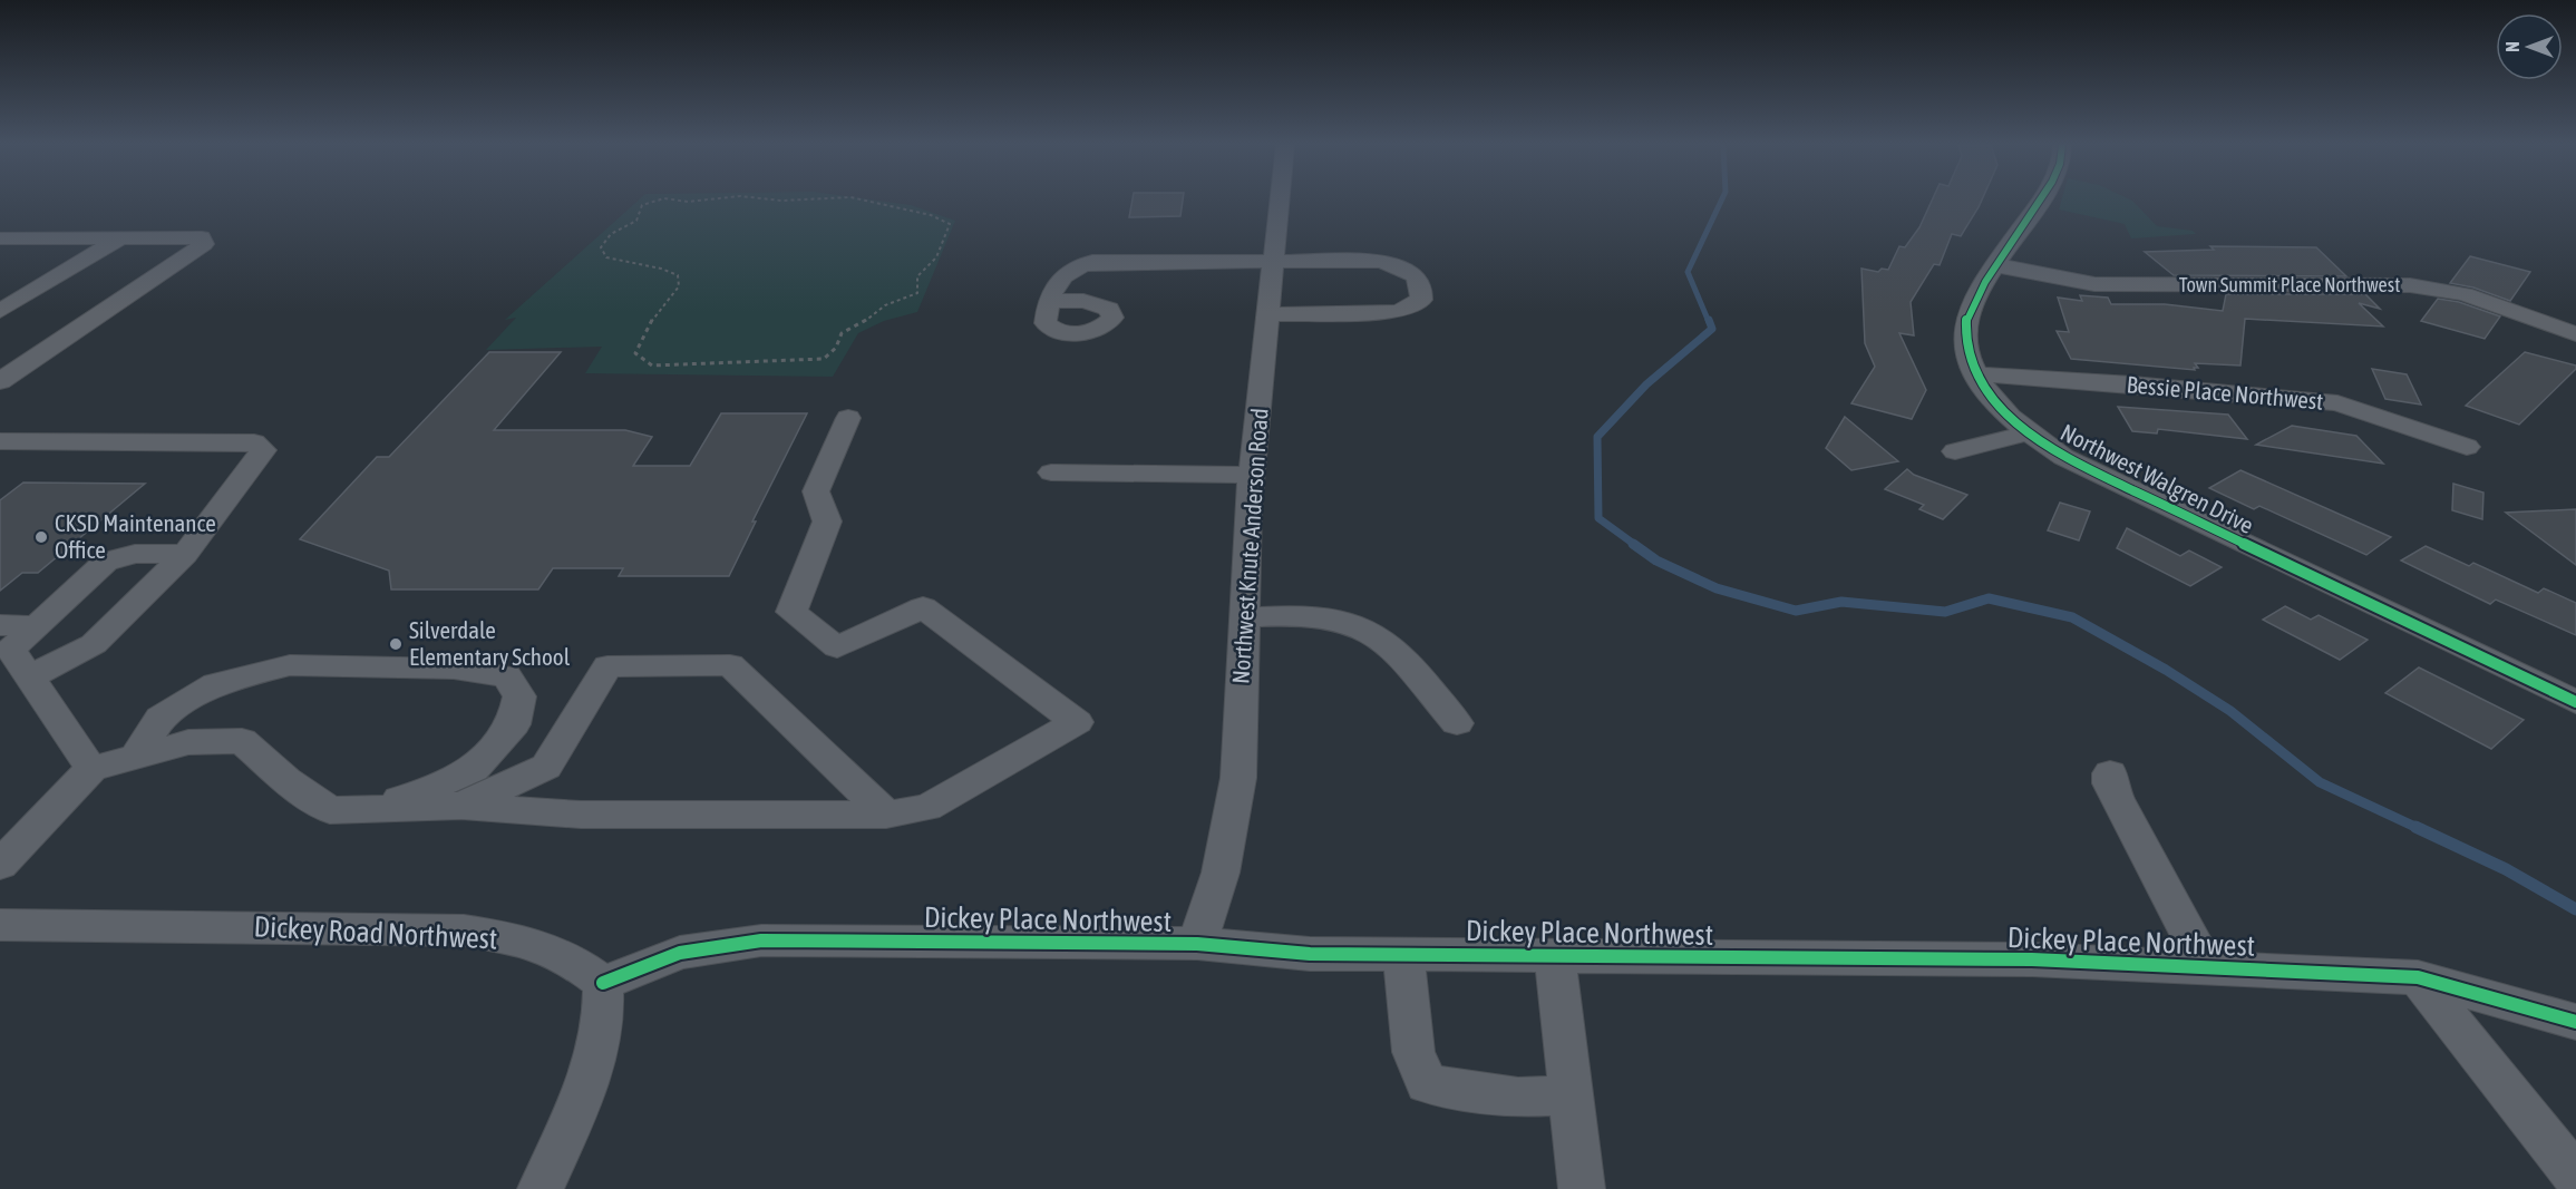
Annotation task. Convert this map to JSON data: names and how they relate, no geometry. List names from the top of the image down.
{
  "streets": {
    "street": [
      "Town Summit Place Northwest",
      "Bessie Place Northwest",
      "Northwest Walgren Drive",
      "Northwest Knute Anderson Road",
      "Dickey Place Northwest",
      "Dickey Road Northwest"
    ]
  },
  "crossings": [
    ["Town Summit Place Northwest", "Northwest Walgren Drive"],
    ["Bessie Place Northwest", "Northwest Walgren Drive"],
    ["Northwest Knute Anderson Road", "Dickey Place Northwest"],
    ["Dickey Place Northwest", "Dickey Road Northwest"]
  ],
  "places": ["CKSD Maintenance Office", "Silverdale Elementary School"],
  "north": "left"
}
